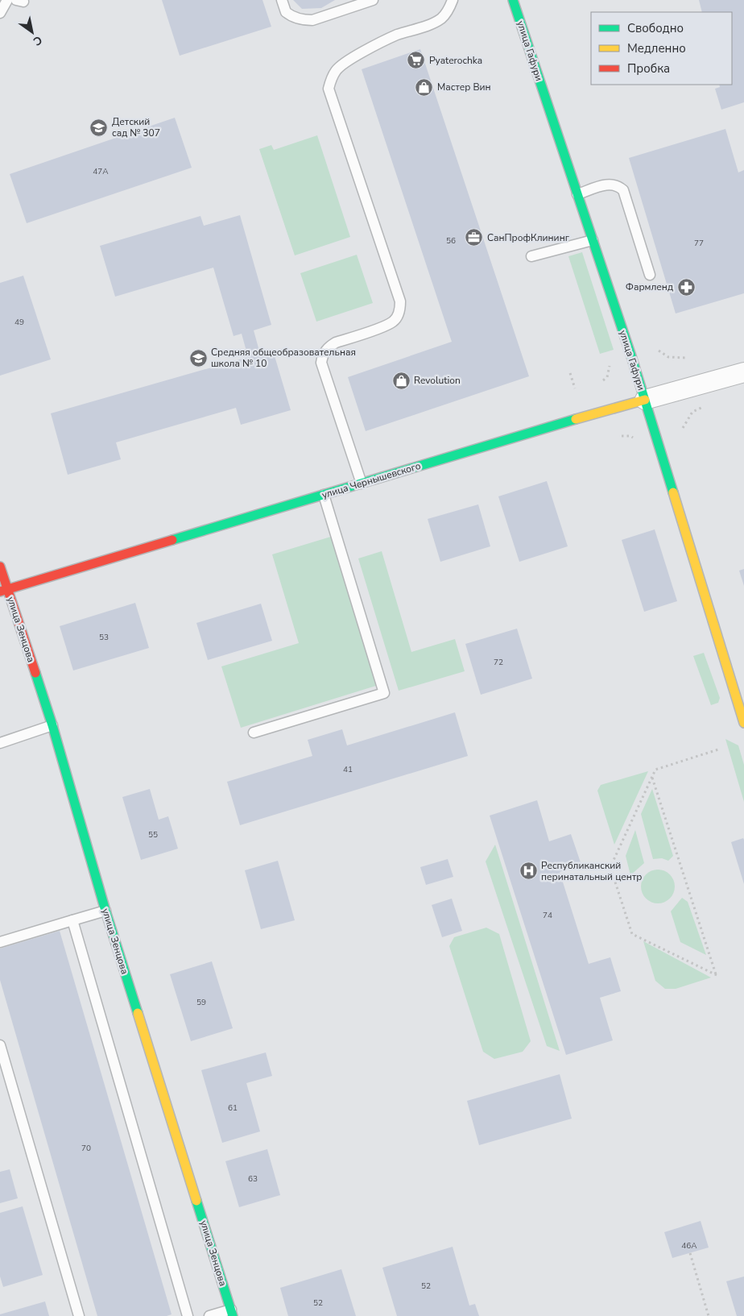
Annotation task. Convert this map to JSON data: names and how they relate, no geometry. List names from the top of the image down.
{
  "streets": {
    "street": ["улица Гафури", "улица Чернышевского", "улица Зенцова"]
  },
  "crossings": [
    ["улица Гафури", "улица Чернышевского"],
    ["улица Чернышевского", "улица Зенцова"]
  ],
  "places": {
    "supermarket": ["Pyaterochka"],
    "shop": ["Мастер Вин", "Revolution"],
    "school or university": ["Детский сад № 307", "Средняя общеобразовательная школа № 10"],
    "office": ["СанПрофКлининг"],
    "pharmacy": ["Фармленд"],
    "hospital": ["Республиканский перинатальный центр"]
  },
  "house_numbers": [
    "47А",
    "56",
    "77",
    "49",
    "53",
    "72",
    "41",
    "55",
    "74",
    "59",
    "61",
    "70",
    "63",
    "46А",
    "52",
    "52"
  ],
  "legend": ["Свободно", "Медленно", "Пробка"],
  "north": "bottom right"
}
